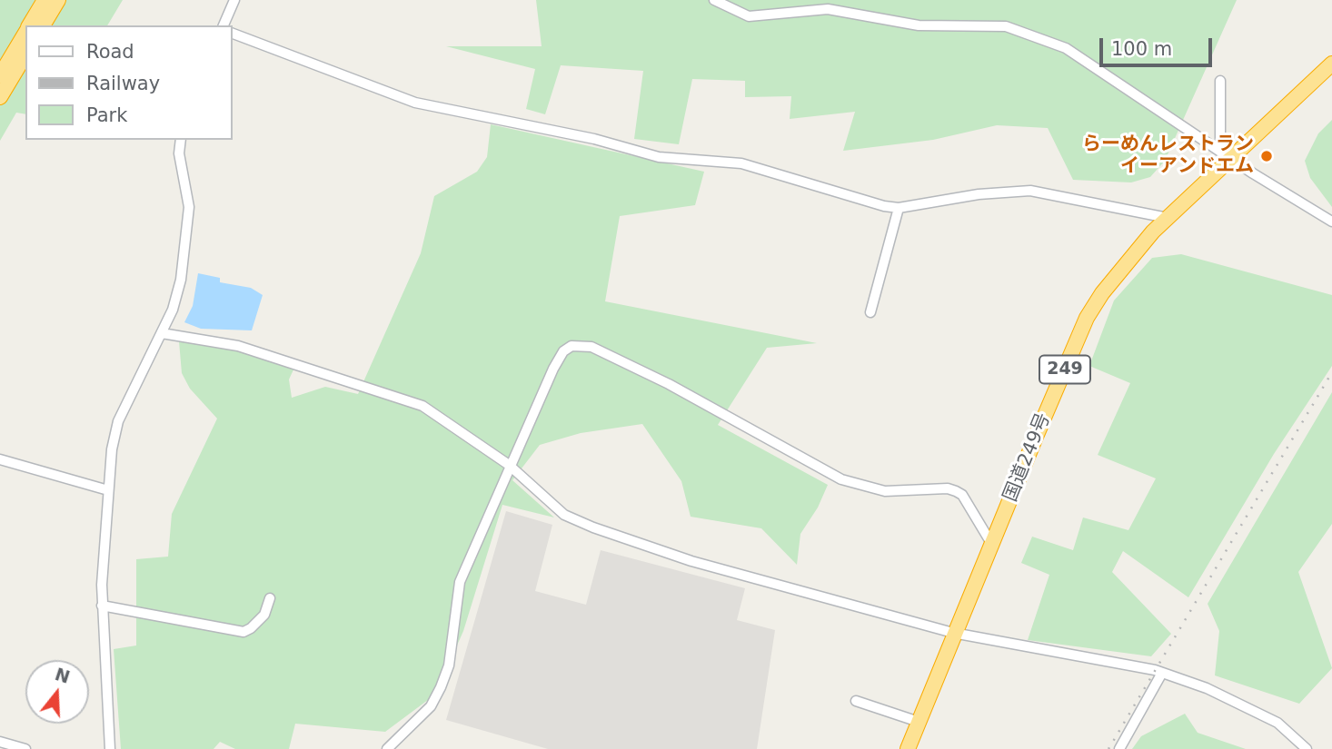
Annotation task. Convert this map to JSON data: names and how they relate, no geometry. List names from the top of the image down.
{
  "streets": {
    "highway": ["249", "国道249号"]
  },
  "places": ["らーめんレストラン イーアンドエム"],
  "legend": ["Road", "Railway", "Park"],
  "scale_bar": "100 m",
  "north": "top"
}
